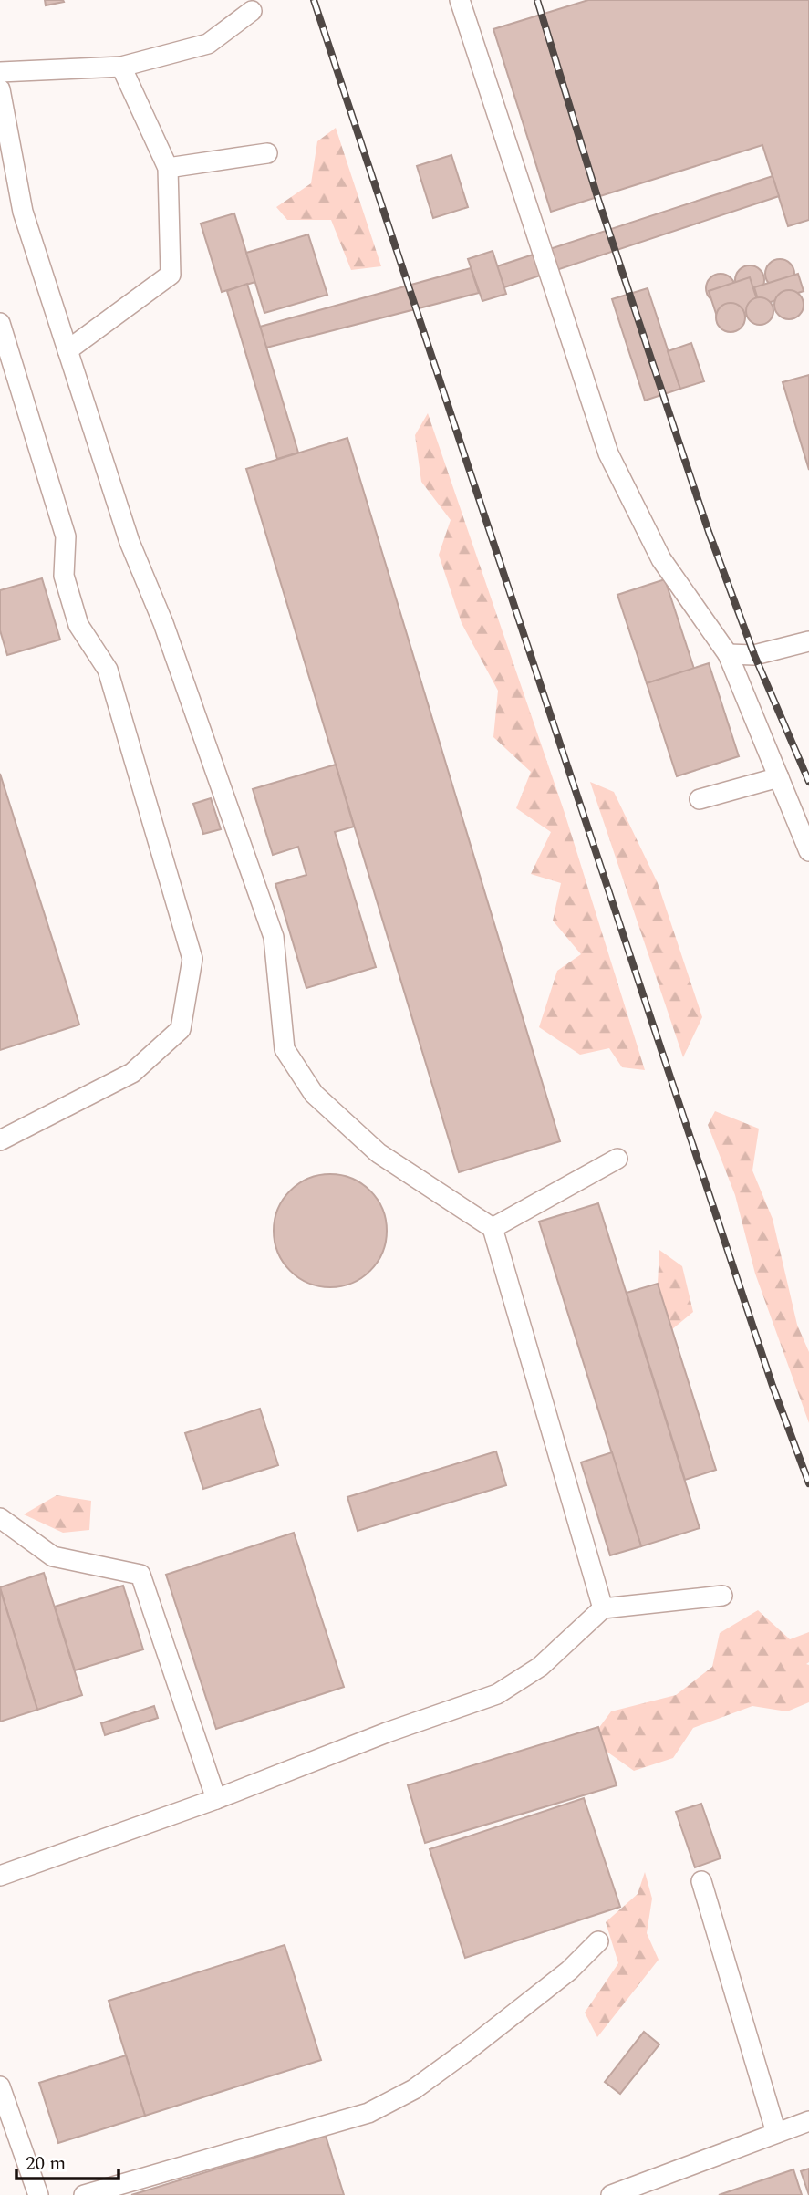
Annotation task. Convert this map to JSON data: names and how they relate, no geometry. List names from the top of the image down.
{
  "scale_bar": "20 m"
}
